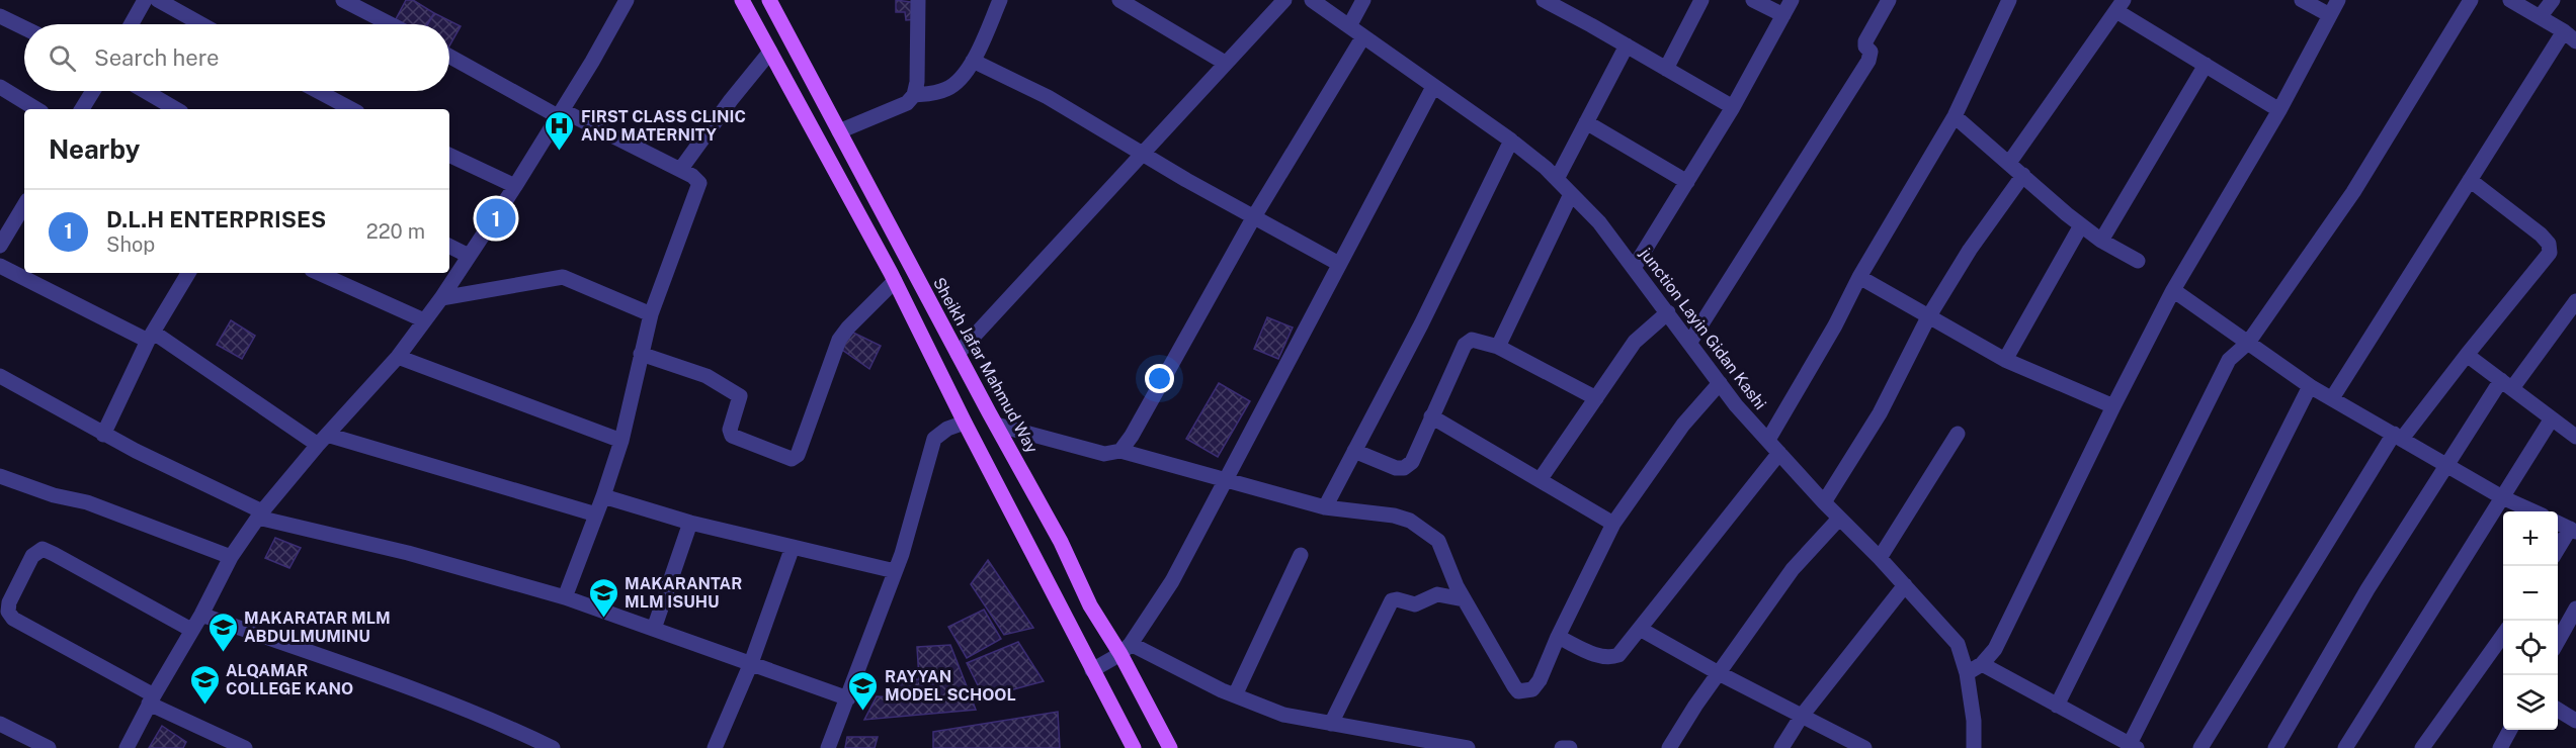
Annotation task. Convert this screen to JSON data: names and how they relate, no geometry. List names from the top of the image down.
{
  "streets": {
    "main road": ["Sheikh Jafar Mahmud Way"],
    "street": ["junction Layin Gidan Kashi"]
  },
  "places": {
    "hospital": ["FIRST CLASS CLINIC AND MATERNITY"],
    "school or university": [
      "MAKARANTAR MLM ISUHU",
      "MAKARATAR MLM ABDULMUMINU",
      "ALQAMAR COLLEGE KANO",
      "RAYYAN MODEL SCHOOL"
    ]
  },
  "page": {
    "search": "Search here",
    "heading": "Nearby",
    "list": [
      {
        "mark": "1",
        "name": "D.L.H ENTERPRISES",
        "note": "Shop",
        "value": "220 m"
      }
    ],
    "pins": "1",
    "map_buttons": ["+", "−"]
  }
}
